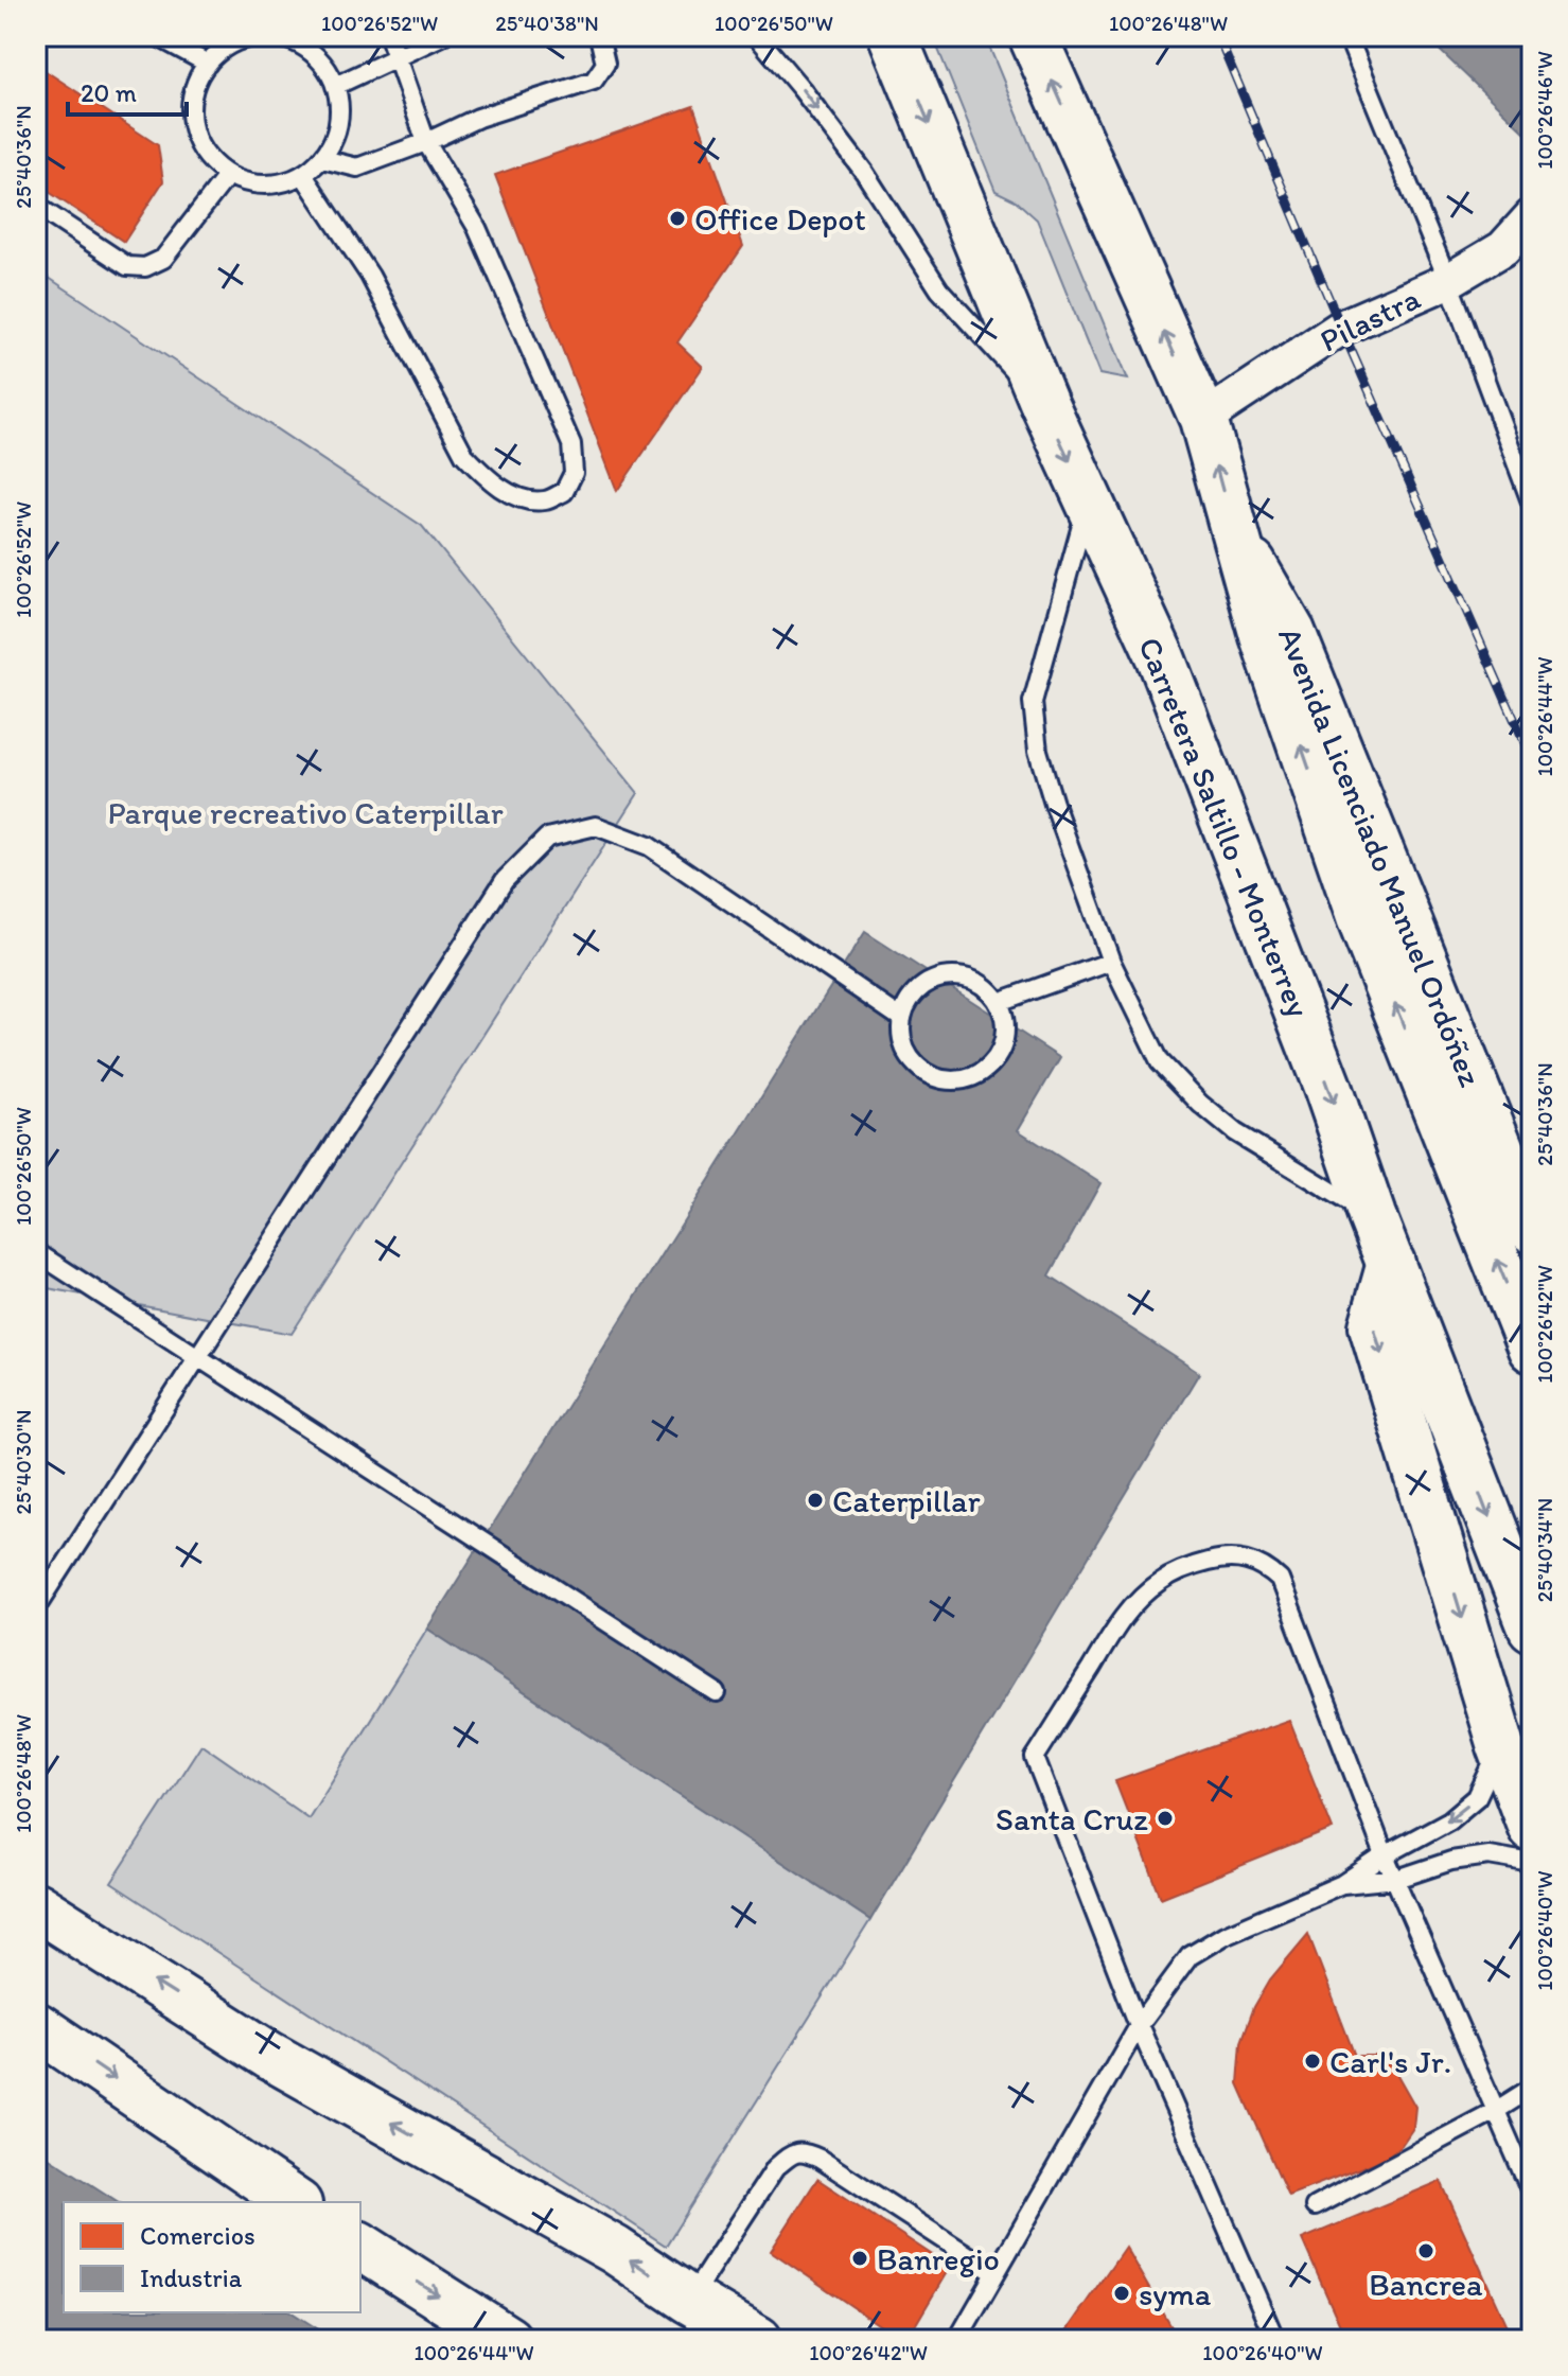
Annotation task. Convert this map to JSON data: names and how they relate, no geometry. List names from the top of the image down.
{
  "streets": {
    "main road": ["Carretera Saltillo - Monterrey", "Avenida Licenciado Manuel Ordóñez"],
    "street": ["Pilastra"]
  },
  "parks": ["Parque recreativo Caterpillar"],
  "places": [
    "Office Depot",
    "Caterpillar",
    "Santa Cruz",
    "Carl's Jr.",
    "Bancrea",
    "Banregio",
    "syma"
  ],
  "legend": ["Comercios", "Industria"],
  "scale_bar": "20 m",
  "coordinates": [
    "100°26'52\"W",
    "25°40'38\"N",
    "100°26'50\"W",
    "100°26'48\"W",
    "100°26'46\"W",
    "25°40'36\"N",
    "100°26'44\"W",
    "100°26'42\"W",
    "25°40'30\"N",
    "25°40'34\"N",
    "100°26'40\"W"
  ]
}
